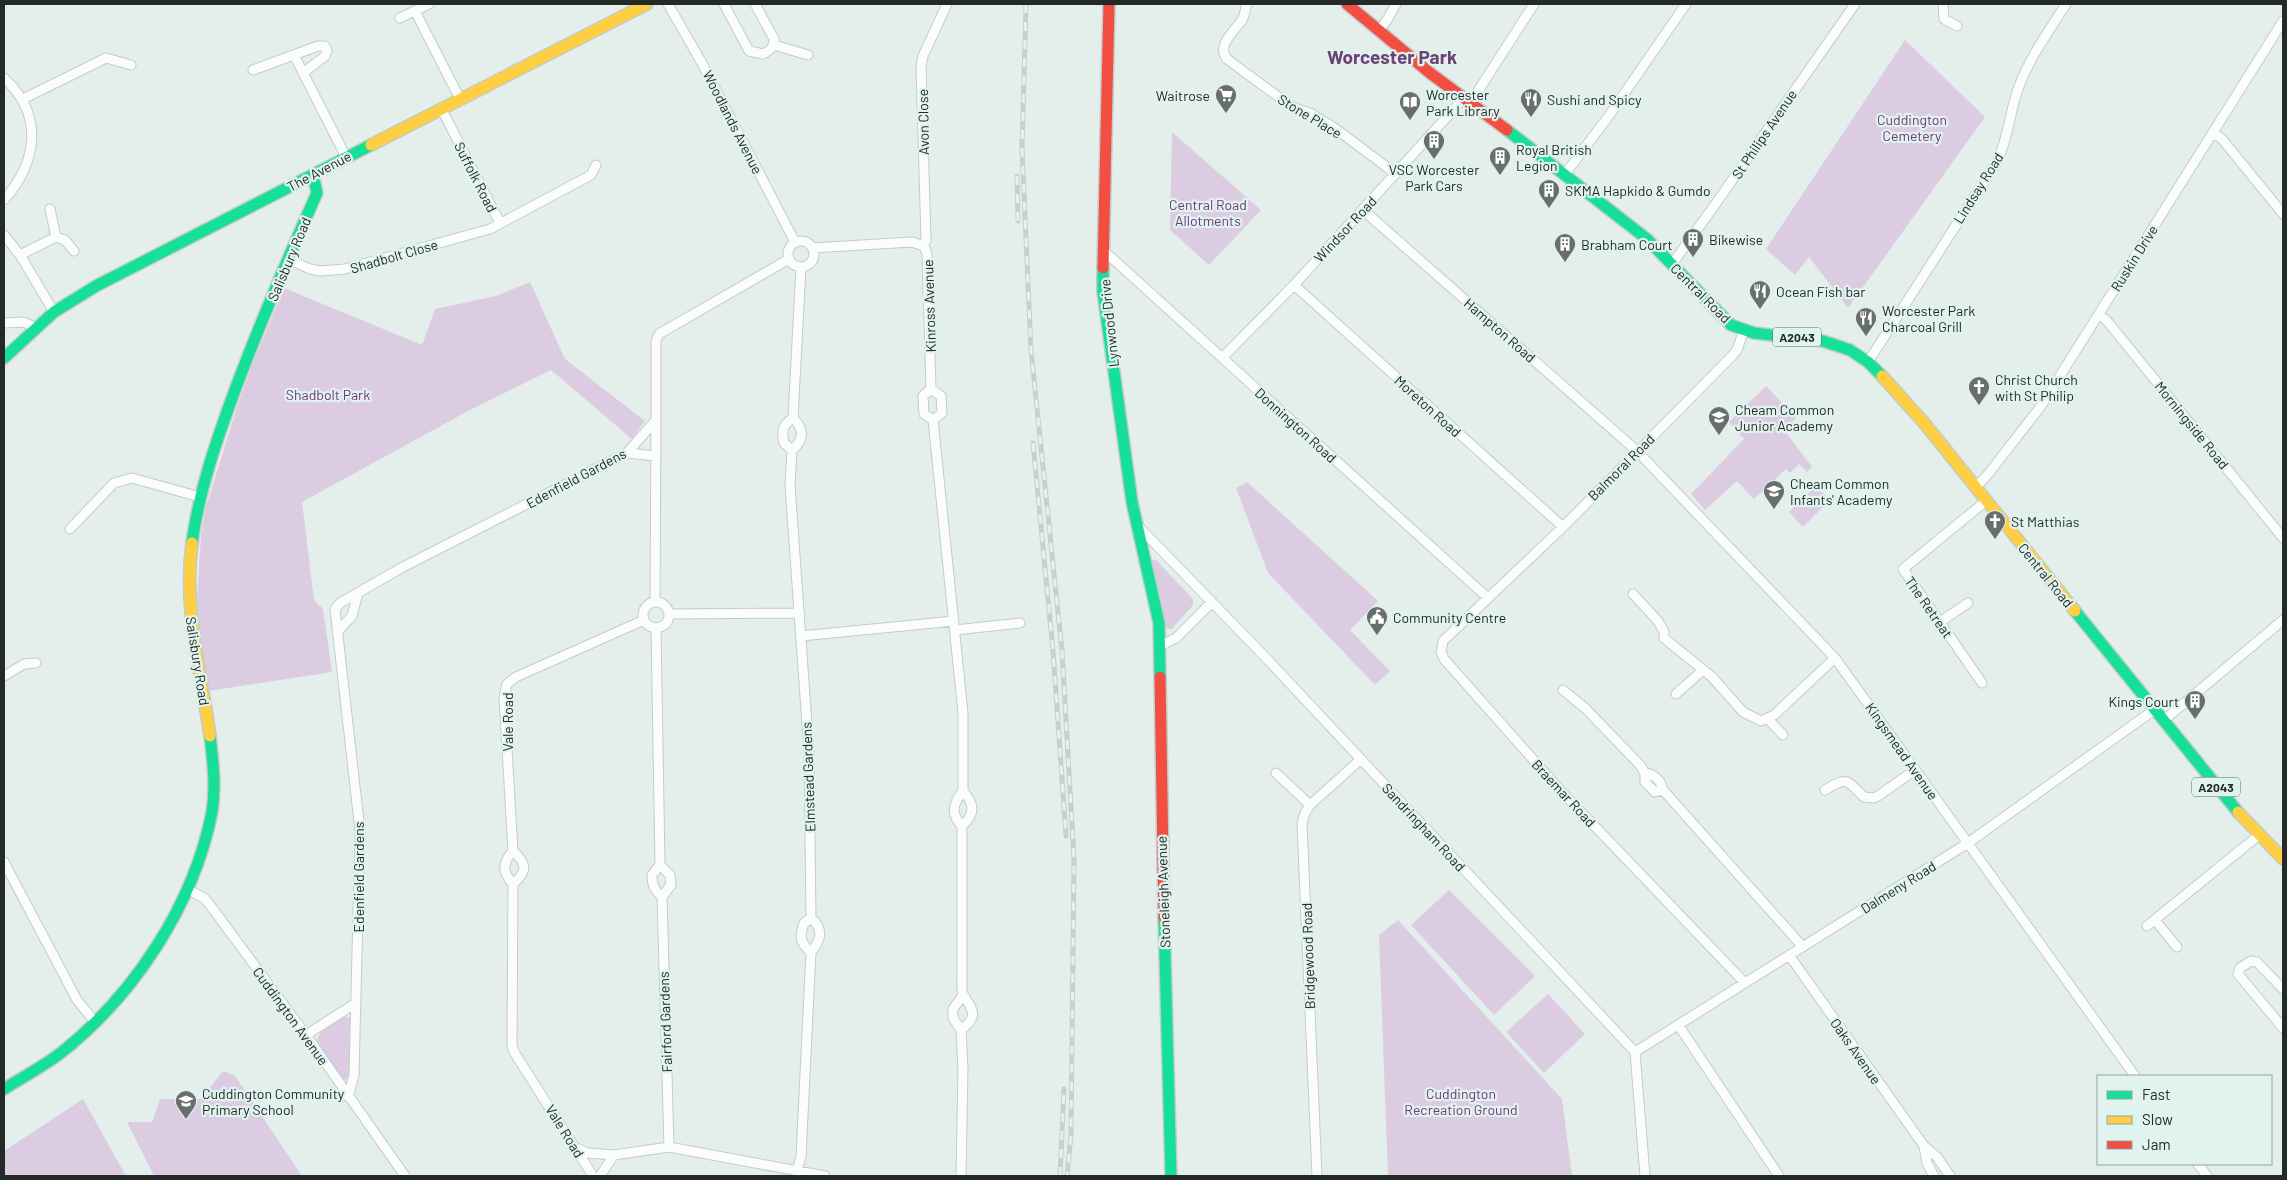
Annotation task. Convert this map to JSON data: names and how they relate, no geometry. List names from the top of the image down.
{
  "streets": {
    "street": [
      "Stone Place",
      "Woodlands Avenue",
      "Avon Close",
      "St Philips Avenue",
      "The Avenue",
      "Suffolk Road",
      "Lindsay Road",
      "Windsor Road",
      "Shadbolt Close",
      "Ruskin Drive",
      "Salisbury Road",
      "Central Road",
      "Kinross Avenue",
      "Lynwood Drive",
      "Hampton Road",
      "A2043",
      "Moreton Road",
      "Donnington Road",
      "Morningside Road",
      "Balmoral Road",
      "Edenfield Gardens",
      "The Retreat",
      "Vale Road",
      "Kingsmead Avenue",
      "Elmstead Gardens",
      "Braemar Road",
      "Sandringham Road",
      "Dalmeny Road",
      "Stoneleigh Avenue",
      "Bridgewood Road",
      "Cuddington Avenue",
      "Fairford Gardens",
      "Oaks Avenue"
    ]
  },
  "crossings": [
    ["Stone Place", "Windsor Road"],
    ["Woodlands Avenue", "Kinross Avenue"],
    ["Avon Close", "Kinross Avenue"],
    ["St Philips Avenue", "Central Road"],
    ["The Avenue", "Suffolk Road"],
    ["The Avenue", "Salisbury Road"],
    ["Suffolk Road", "Shadbolt Close"],
    ["Lindsay Road", "Central Road"],
    ["Windsor Road", "Central Road"],
    ["Windsor Road", "Hampton Road"],
    ["Windsor Road", "Moreton Road"],
    ["Windsor Road", "Donnington Road"],
    ["Shadbolt Close", "Salisbury Road"],
    ["Ruskin Drive", "Central Road"],
    ["Ruskin Drive", "Morningside Road"],
    ["Salisbury Road", "Cuddington Avenue"],
    ["Central Road", "A2043"],
    ["Central Road", "Balmoral Road"],
    ["Central Road", "The Retreat"],
    ["Central Road", "Dalmeny Road"],
    ["Lynwood Drive", "Donnington Road"],
    ["Lynwood Drive", "Sandringham Road"],
    ["Lynwood Drive", "Stoneleigh Avenue"],
    ["Hampton Road", "Balmoral Road"],
    ["Hampton Road", "Kingsmead Avenue"],
    ["A2043", "Dalmeny Road"],
    ["Moreton Road", "Balmoral Road"],
    ["Donnington Road", "Balmoral Road"],
    ["Donnington Road", "Braemar Road"],
    ["Balmoral Road", "Kingsmead Avenue"],
    ["Balmoral Road", "Braemar Road"],
    ["Edenfield Gardens", "Cuddington Avenue"],
    ["Vale Road", "Fairford Gardens"],
    ["Kingsmead Avenue", "Dalmeny Road"],
    ["Braemar Road", "Dalmeny Road"],
    ["Sandringham Road", "Dalmeny Road"],
    ["Sandringham Road", "Bridgewood Road"],
    ["Dalmeny Road", "Oaks Avenue"]
  ],
  "districts": ["Worcester Park"],
  "parks": [
    "Cuddington Cemetery",
    "Central Road Allotments",
    "Shadbolt Park",
    "Cuddington Recreation Ground"
  ],
  "places": {
    "supermarket": ["Waitrose"],
    "restaurant": ["Sushi and Spicy", "Ocean Fish bar", "Worcester Park Charcoal Grill"],
    "library": ["Worcester Park Library"],
    "building": [
      "VSC Worcester Park Cars",
      "Royal British Legion",
      "SKMA Hapkido & Gumdo",
      "Bikewise",
      "Brabham Court",
      "Kings Court"
    ],
    "church": ["Christ Church with St Philip", "St Matthias"],
    "school or university": ["Cheam Common Junior Academy", "Cheam Common Infants' Academy", "Cuddington Community Primary School"],
    "public building": ["Community Centre"]
  },
  "legend": ["Fast", "Slow", "Jam"]
}
